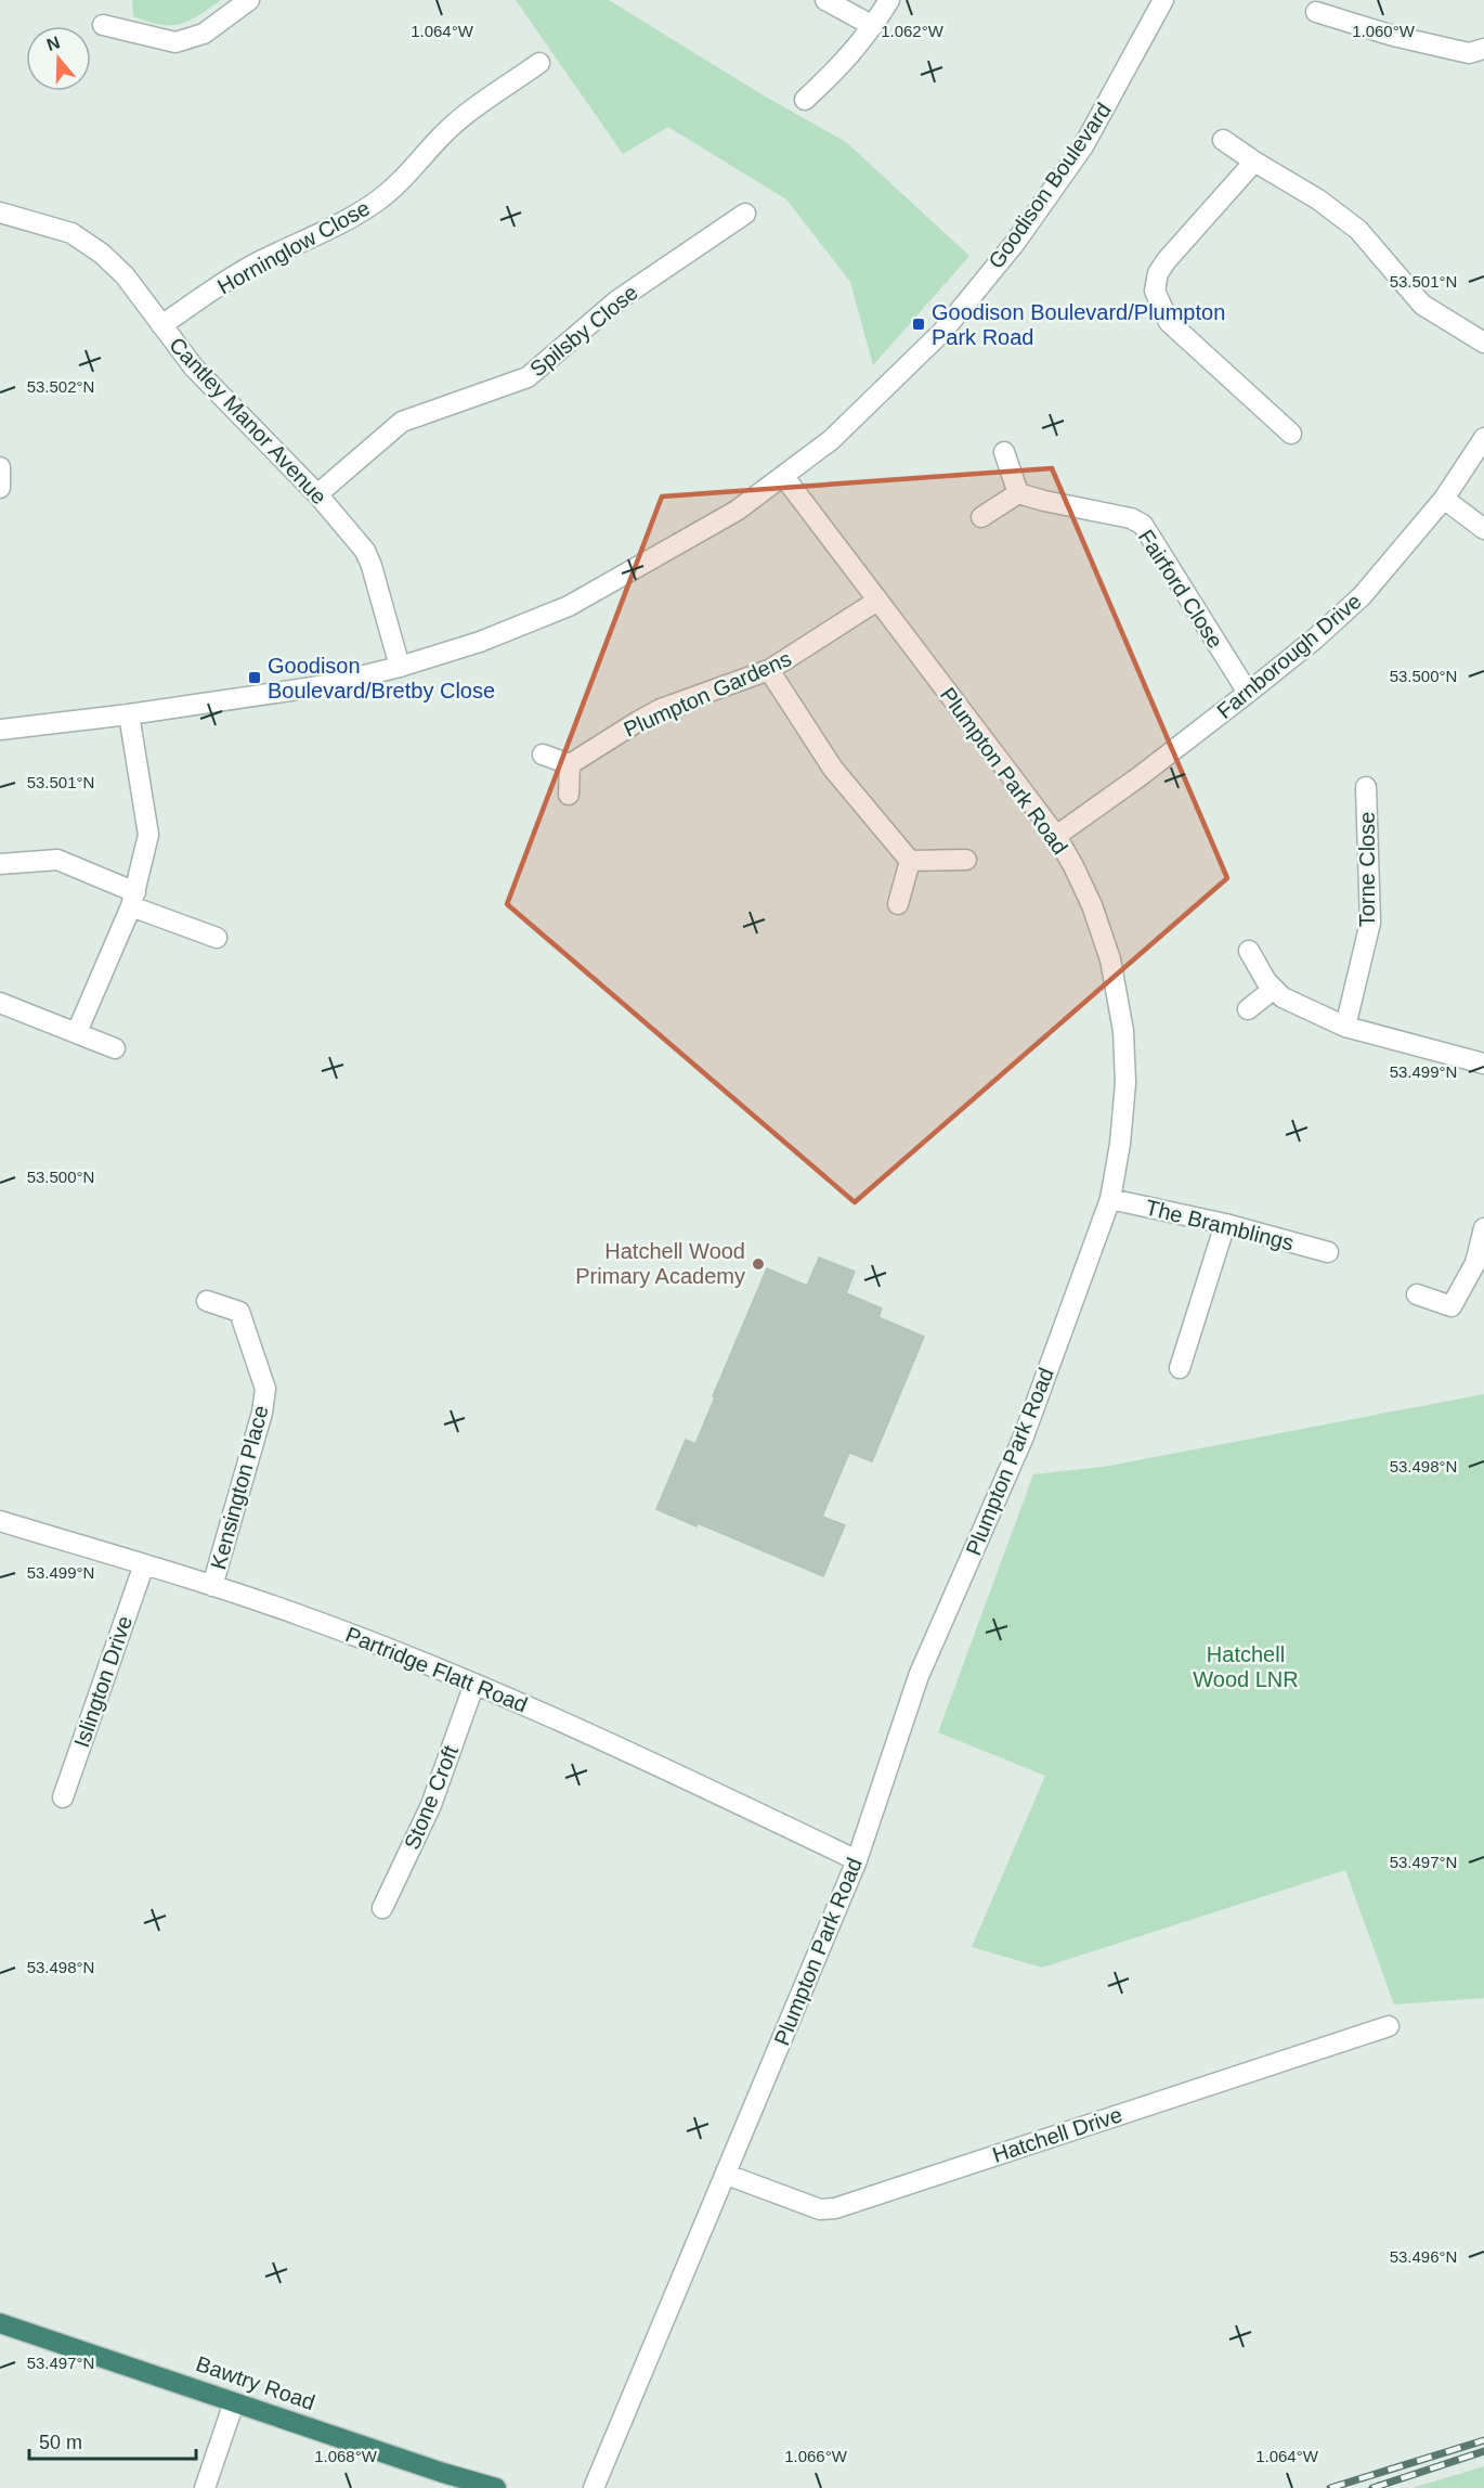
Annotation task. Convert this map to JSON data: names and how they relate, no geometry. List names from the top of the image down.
{
  "streets": {
    "highway": ["Bawtry Road"],
    "street": [
      "Goodison Boulevard",
      "Horninglow Close",
      "Spilsby Close",
      "Cantley Manor Avenue",
      "Fairford Close",
      "Farnborough Drive",
      "Plumpton Gardens",
      "Plumpton Park Road",
      "Torne Close",
      "The Bramblings",
      "Kensington Place",
      "Partridge Flatt Road",
      "Islington Drive",
      "Stone Croft",
      "Hatchell Drive"
    ]
  },
  "crossings": [
    ["Goodison Boulevard", "Cantley Manor Avenue"],
    ["Goodison Boulevard", "Plumpton Park Road"],
    ["Horninglow Close", "Cantley Manor Avenue"],
    ["Spilsby Close", "Cantley Manor Avenue"],
    ["Fairford Close", "Farnborough Drive"],
    ["Farnborough Drive", "Plumpton Park Road"],
    ["Plumpton Gardens", "Plumpton Park Road"],
    ["Plumpton Park Road", "The Bramblings"],
    ["Plumpton Park Road", "Partridge Flatt Road"],
    ["Plumpton Park Road", "Hatchell Drive"],
    ["Kensington Place", "Partridge Flatt Road"],
    ["Partridge Flatt Road", "Islington Drive"],
    ["Partridge Flatt Road", "Stone Croft"]
  ],
  "parks": ["Hatchell Wood LNR"],
  "places": {
    "transit": ["Goodison Boulevard/Plumpton Park Road", "Goodison Boulevard/Bretby Close"],
    "other": ["Hatchell Wood Primary Academy"]
  },
  "scale_bar": "50 m",
  "north": "top",
  "coordinates": [
    "1.062°W",
    "1.064°W",
    "1.060°W",
    "53.501°N",
    "53.502°N",
    "53.500°N",
    "53.499°N",
    "53.498°N",
    "53.497°N",
    "53.496°N",
    "1.068°W",
    "1.066°W"
  ]
}
